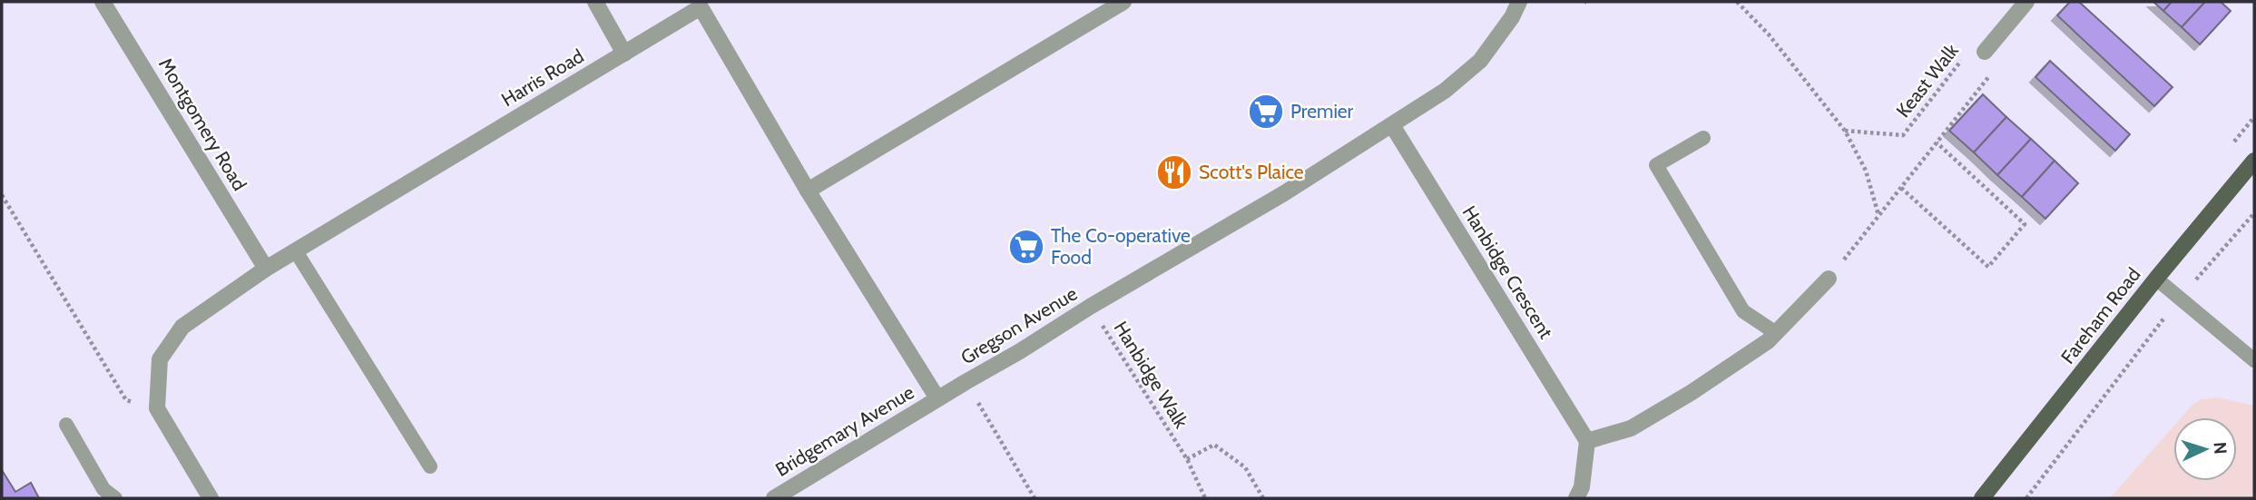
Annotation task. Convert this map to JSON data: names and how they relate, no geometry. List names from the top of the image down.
{
  "streets": {
    "main road": ["Fareham Road"],
    "street": [
      "Harris Road",
      "Montgomery Road",
      "Hanbidge Crescent",
      "Gregson Avenue",
      "Bridgemary Avenue"
    ],
    "path": ["Keast Walk", "Hanbidge Walk"]
  },
  "crossings": [
    ["Harris Road", "Montgomery Road"],
    ["Harris Road", "Gregson Avenue"],
    ["Harris Road", "Bridgemary Avenue"],
    ["Hanbidge Crescent", "Gregson Avenue"],
    ["Gregson Avenue", "Hanbidge Walk"],
    ["Gregson Avenue", "Bridgemary Avenue"]
  ],
  "places": {
    "supermarket": ["Premier", "The Co-operative Food"],
    "restaurant": ["Scott's Plaice"]
  },
  "north": "right"
}
